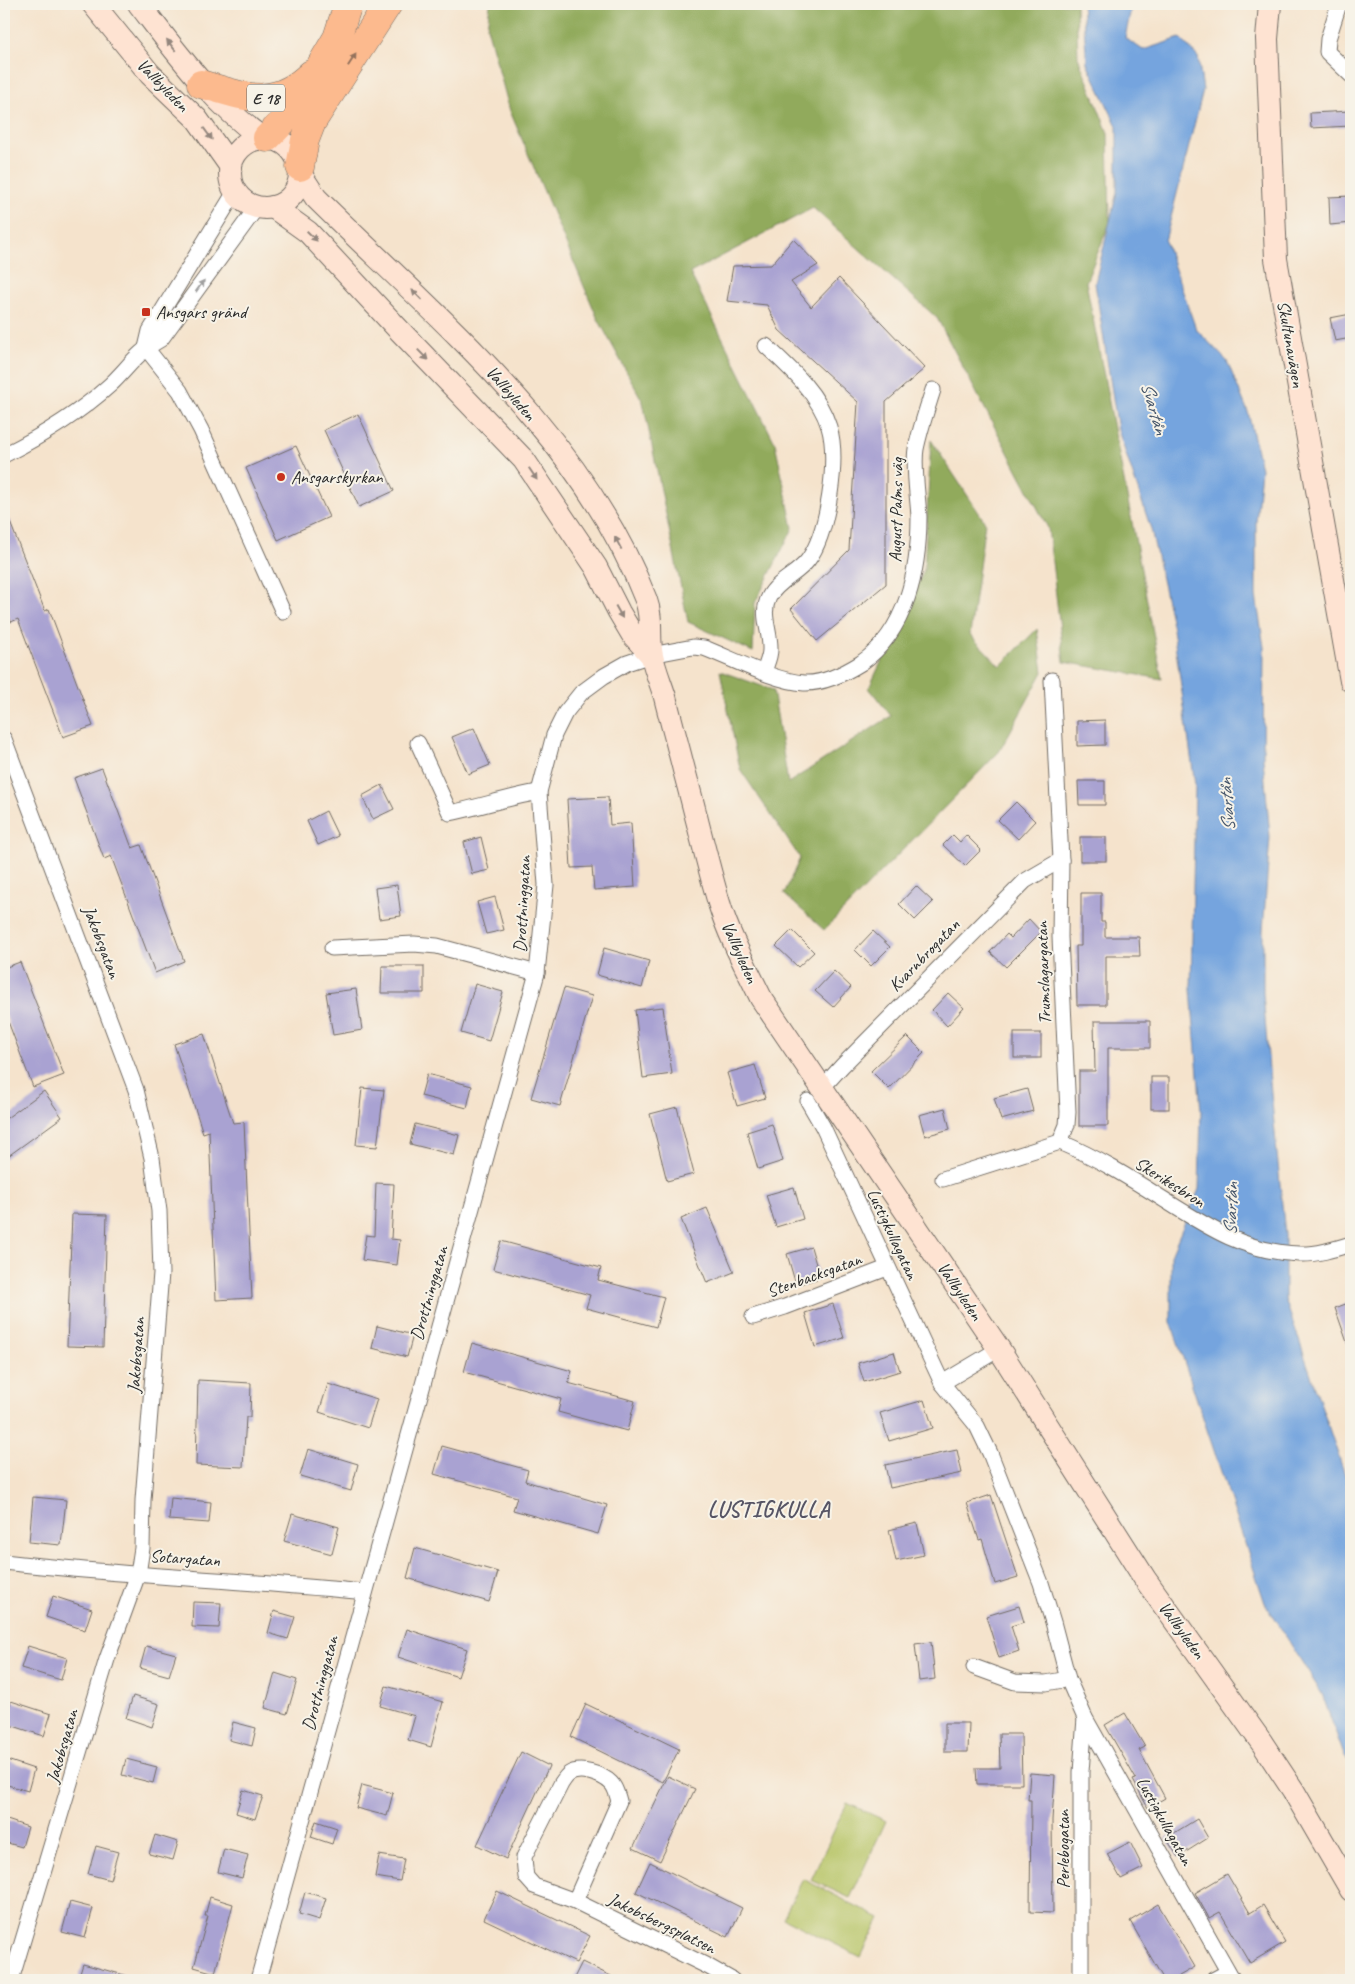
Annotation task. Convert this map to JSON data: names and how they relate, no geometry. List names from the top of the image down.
{
  "streets": {
    "highway": ["E 18"],
    "main road": ["Vallbyleden", "Skultunavägen"],
    "street": [
      "August Palms väg",
      "Drottninggatan",
      "Jakobsgatan",
      "Kvarnbrogatan",
      "Trumslagargatan",
      "Skerikesbron",
      "Lustigkullagatan",
      "Stenbacksgatan",
      "Sotargatan",
      "Perlebogatan",
      "Jakobsbergsplatsen"
    ]
  },
  "crossings": [
    ["Vallbyleden", "E 18"],
    ["Vallbyleden", "August Palms väg"],
    ["Vallbyleden", "Drottninggatan"],
    ["Vallbyleden", "Kvarnbrogatan"],
    ["Vallbyleden", "Lustigkullagatan"],
    ["August Palms väg", "Drottninggatan"],
    ["Drottninggatan", "Sotargatan"],
    ["Jakobsgatan", "Sotargatan"],
    ["Kvarnbrogatan", "Trumslagargatan"],
    ["Kvarnbrogatan", "Lustigkullagatan"],
    ["Trumslagargatan", "Skerikesbron"],
    ["Lustigkullagatan", "Stenbacksgatan"],
    ["Lustigkullagatan", "Perlebogatan"]
  ],
  "districts": ["LUSTIGKULLA"],
  "water": ["Svartån"],
  "places": {
    "transit": ["Ansgars gränd"],
    "other": ["Ansgarskyrkan"]
  }
}
